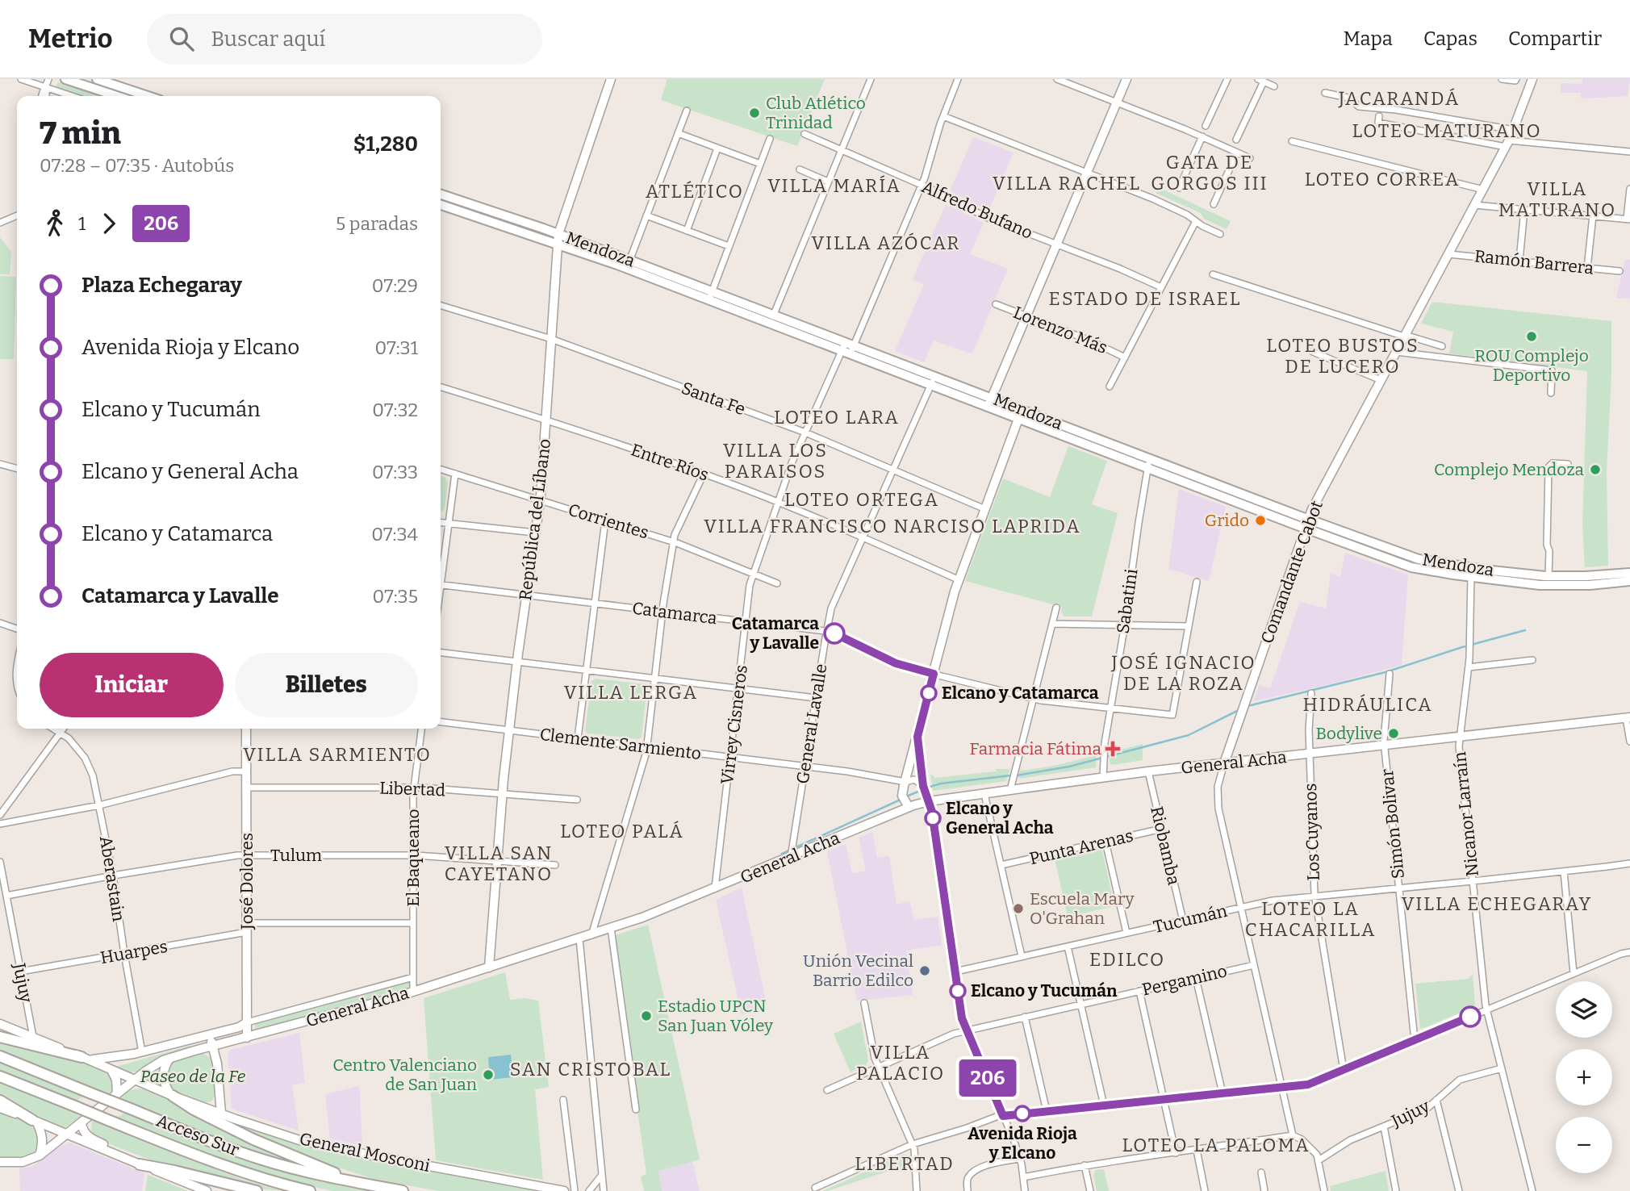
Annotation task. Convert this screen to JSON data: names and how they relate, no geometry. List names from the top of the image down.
{
  "streets": {
    "highway": ["Acceso Sur"],
    "main road": [
      "Mendoza",
      "República del Líbano",
      "Comandante Cabot",
      "General Acha",
      "José Dolores",
      "General Mosconi"
    ],
    "street": [
      "Alfredo Bufano",
      "Ramón Barrera",
      "Lorenzo Más",
      "Santa Fe",
      "Entre Ríos",
      "Corrientes",
      "Sabatini",
      "Catamarca",
      "General Lavalle",
      "Virrey Cisneros",
      "Clemente Sarmiento",
      "Libertad",
      "Nicanor Larraín",
      "Simón Bolivar",
      "Los Cuyanos",
      "Riobamba",
      "Punta Arenas",
      "Tulum",
      "El Baqueano",
      "Aberastain",
      "Tucumán",
      "Huarpes",
      "Pergamino",
      "Jujuy"
    ]
  },
  "crossings": [
    ["Alfredo Bufano", "Virrey Cisneros"],
    ["Mendoza", "República del Líbano"],
    ["Mendoza", "Comandante Cabot"],
    ["Mendoza", "Sabatini"],
    ["Mendoza", "General Lavalle"],
    ["Mendoza", "Virrey Cisneros"],
    ["Mendoza", "Nicanor Larraín"],
    ["Ramón Barrera", "Comandante Cabot"],
    ["Santa Fe", "República del Líbano"],
    ["Santa Fe", "General Lavalle"],
    ["Santa Fe", "Virrey Cisneros"],
    ["Entre Ríos", "República del Líbano"],
    ["Entre Ríos", "General Lavalle"],
    ["Entre Ríos", "Virrey Cisneros"],
    ["República del Líbano", "Corrientes"],
    ["República del Líbano", "Catamarca"],
    ["República del Líbano", "Clemente Sarmiento"],
    ["República del Líbano", "General Acha"],
    ["República del Líbano", "Libertad"],
    ["República del Líbano", "Tulum"],
    ["Corrientes", "Virrey Cisneros"],
    ["Comandante Cabot", "General Acha"],
    ["Comandante Cabot", "Tucumán"],
    ["Comandante Cabot", "Pergamino"],
    ["Sabatini", "Catamarca"],
    ["Sabatini", "General Acha"],
    ["Catamarca", "General Lavalle"],
    ["Catamarca", "Virrey Cisneros"],
    ["General Lavalle", "Clemente Sarmiento"],
    ["General Lavalle", "General Acha"],
    ["Virrey Cisneros", "Clemente Sarmiento"],
    ["Virrey Cisneros", "General Acha"],
    ["General Acha", "Nicanor Larraín"],
    ["General Acha", "Simón Bolivar"],
    ["General Acha", "Los Cuyanos"],
    ["General Acha", "Riobamba"],
    ["General Acha", "El Baqueano"],
    ["General Acha", "Aberastain"],
    ["General Acha", "José Dolores"],
    ["General Acha", "General Mosconi"],
    ["Libertad", "El Baqueano"],
    ["Libertad", "José Dolores"],
    ["Nicanor Larraín", "Tucumán"],
    ["Nicanor Larraín", "Jujuy"],
    ["Simón Bolivar", "Tucumán"],
    ["Los Cuyanos", "Tucumán"],
    ["Riobamba", "Punta Arenas"],
    ["Riobamba", "Tucumán"],
    ["Tulum", "El Baqueano"],
    ["Tulum", "Aberastain"],
    ["Tulum", "José Dolores"],
    ["Tulum", "Jujuy"],
    ["El Baqueano", "Huarpes"],
    ["Aberastain", "Huarpes"],
    ["José Dolores", "Huarpes"],
    ["Huarpes", "Jujuy"],
    ["Jujuy", "General Mosconi"]
  ],
  "districts": [
    "JACARANDÁ",
    "LOTEO MATURANO",
    "GATA DE GORGOS III",
    "LOTEO CORREA",
    "VILLA RACHEL",
    "VILLA MARÍA",
    "VILLA MATURANO",
    "ATLÉTICO",
    "VILLA AZÓCAR",
    "ESTADO DE ISRAEL",
    "LOTEO BUSTOS DE LUCERO",
    "LOTEO LARA",
    "VILLA LOS PARAISOS",
    "LOTEO ORTEGA",
    "VILLA FRANCISCO NARCISO LAPRIDA",
    "JOSÉ IGNACIO DE LA ROZA",
    "VILLA LERGA",
    "HIDRÁULICA",
    "VILLA SARMIENTO",
    "LOTEO PALÁ",
    "VILLA SAN CAYETANO",
    "VILLA ECHEGARAY",
    "LOTEO LA CHACARILLA",
    "EDILCO",
    "VILLA PALACIO",
    "SAN CRISTOBAL",
    "LOTEO LA PALOMA",
    "LIBERTAD"
  ],
  "parks": ["Paseo de la Fe"],
  "places": {
    "other": [
      "Club Atlético Trinidad",
      "ROU Complejo Deportivo",
      "Complejo Mendoza",
      "Grido",
      "Catamarca y Lavalle",
      "Elcano y Catamarca",
      "Bodylive",
      "Elcano y General Acha",
      "Escuela Mary O'Grahan",
      "Unión Vecinal Barrio Edilco",
      "Elcano y Tucumán",
      "Estadio UPCN San Juan Vóley",
      "Centro Valenciano de San Juan",
      "Avenida Rioja y Elcano"
    ],
    "health": ["Farmacia Fátima"]
  },
  "lines": ["bus line 206"],
  "page": {
    "header": "Metrio",
    "search": "Buscar aquí",
    "nav": ["Mapa", "Capas", "Compartir"],
    "on_map": "206",
    "heading": ["7 min", "07:28 – 07:35 · Autobús", "$1,280"],
    "legs": ["1", "206", "5 paradas"],
    "list": [
      {
        "name": "Plaza Echegaray",
        "value": "07:29"
      },
      {
        "name": "Avenida Rioja y Elcano",
        "value": "07:31"
      },
      {
        "name": "Elcano y Tucumán",
        "value": "07:32"
      },
      {
        "name": "Elcano y General Acha",
        "value": "07:33"
      },
      {
        "name": "Elcano y Catamarca",
        "value": "07:34"
      },
      {
        "name": "Catamarca y Lavalle",
        "value": "07:35"
      }
    ],
    "buttons": ["Iniciar", "Billetes"],
    "map_buttons": ["+", "−"]
  }
}
